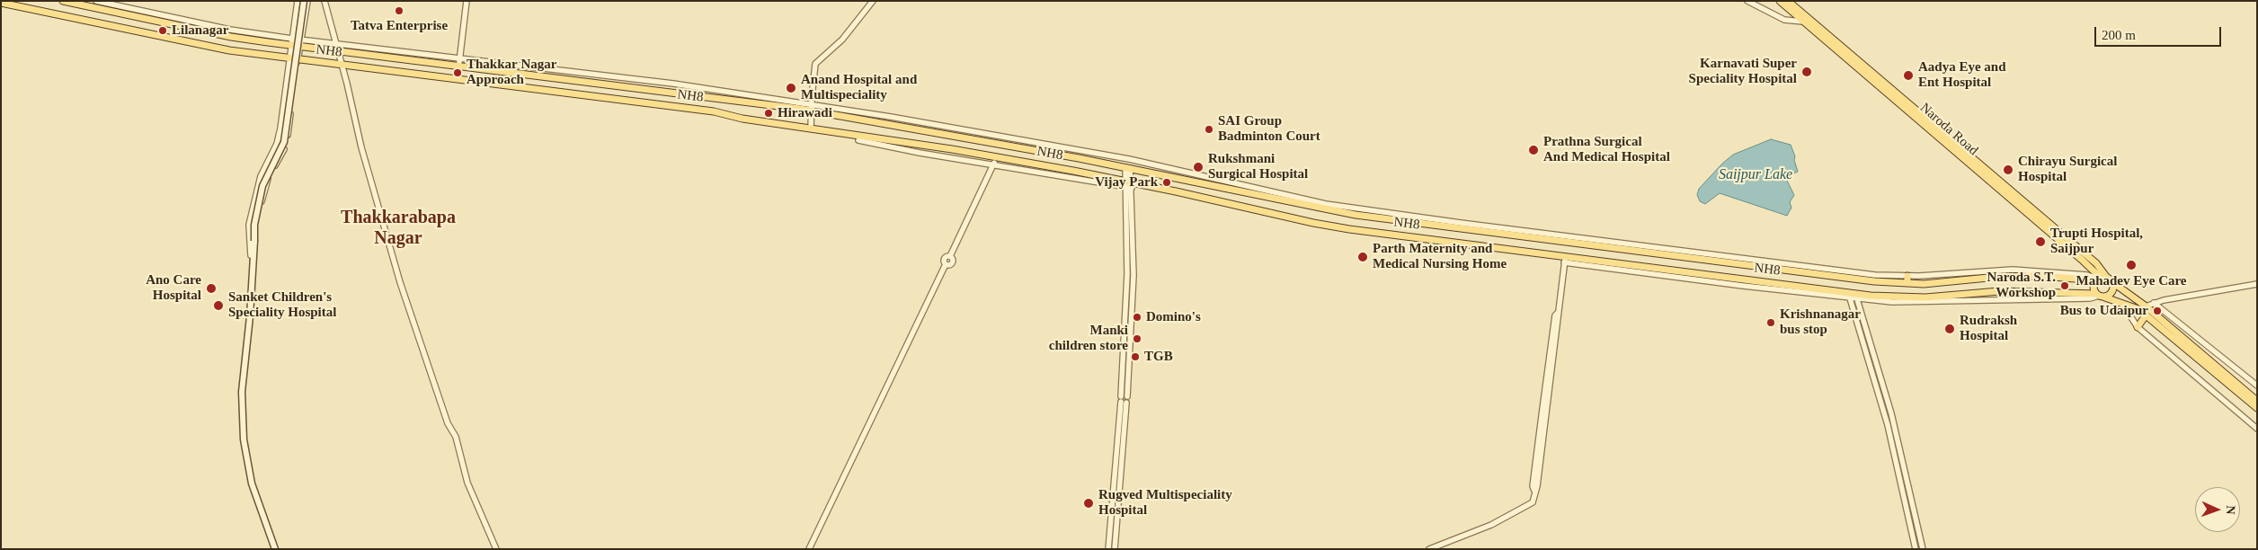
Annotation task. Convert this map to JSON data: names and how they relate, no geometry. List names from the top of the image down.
{
  "streets": {
    "main road": ["NH8", "Naroda Road"]
  },
  "crossings": [
    ["NH8", "Naroda Road"]
  ],
  "districts": ["Thakkarabapa Nagar"],
  "water": ["Saijpur Lake"],
  "places": [
    "Tatva Enterprise",
    "Lilanagar",
    "Karnavati Super Speciality Hospital",
    "Thakkar Nagar Approach",
    "Aadya Eye and Ent Hospital",
    "Anand Hospital and Multispeciality",
    "Hirawadi",
    "SAI Group Badminton Court",
    "Prathna Surgical And Medical Hospital",
    "Rukshmani Surgical Hospital",
    "Chirayu Surgical Hospital",
    "Vijay Park",
    "Trupti Hospital, Saijpur",
    "Parth Maternity and Medical Nursing Home",
    "Mahadev Eye Care",
    "Naroda S.T. Workshop",
    "Ano Care Hospital",
    "Sanket Children's Speciality Hospital",
    "Bus to Udaipur",
    "Domino's",
    "Krishnanagar bus stop",
    "Rudraksh Hospital",
    "Manki children store",
    "TGB",
    "Rugved Multispeciality Hospital"
  ],
  "scale_bar": "200 m",
  "north": "right"
}
